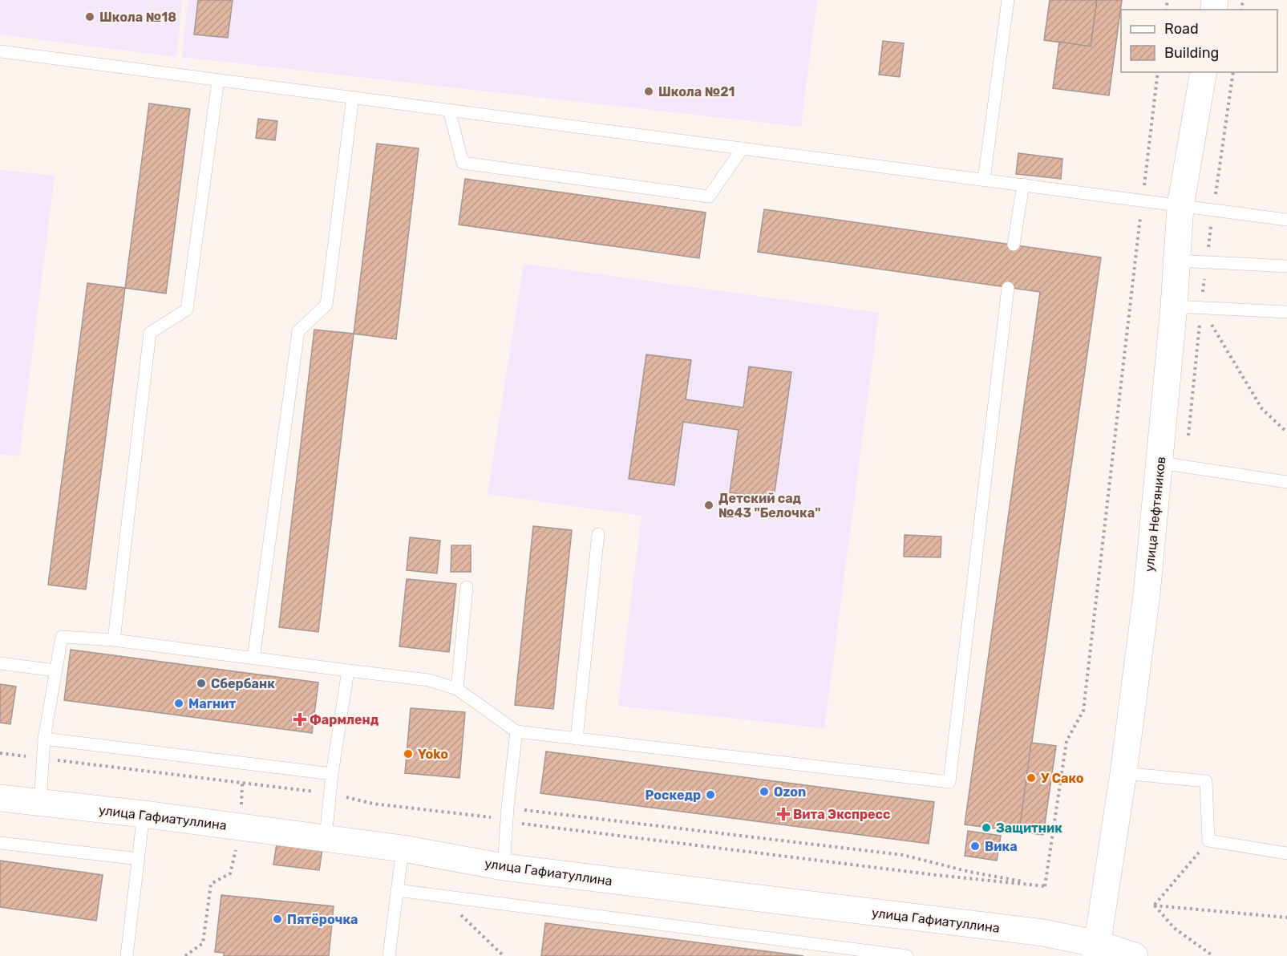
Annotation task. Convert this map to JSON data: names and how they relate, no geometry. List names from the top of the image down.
{
  "streets": {
    "street": ["улица Нефтяников", "улица Гафиатуллина"]
  },
  "crossings": [
    ["улица Нефтяников", "улица Гафиатуллина"]
  ],
  "places": {
    "other": [
      "Школа №18",
      "Школа №21",
      "Детский сад №43 \"Белочка\"",
      "Сбербанк",
      "Магнит",
      "Yoko",
      "У Сако",
      "Ozon",
      "Роскедр",
      "Защитник",
      "Вика",
      "Пятёрочка"
    ],
    "health": ["Фармленд", "Вита Экспресс"]
  },
  "legend": ["Road", "Building"]
}
